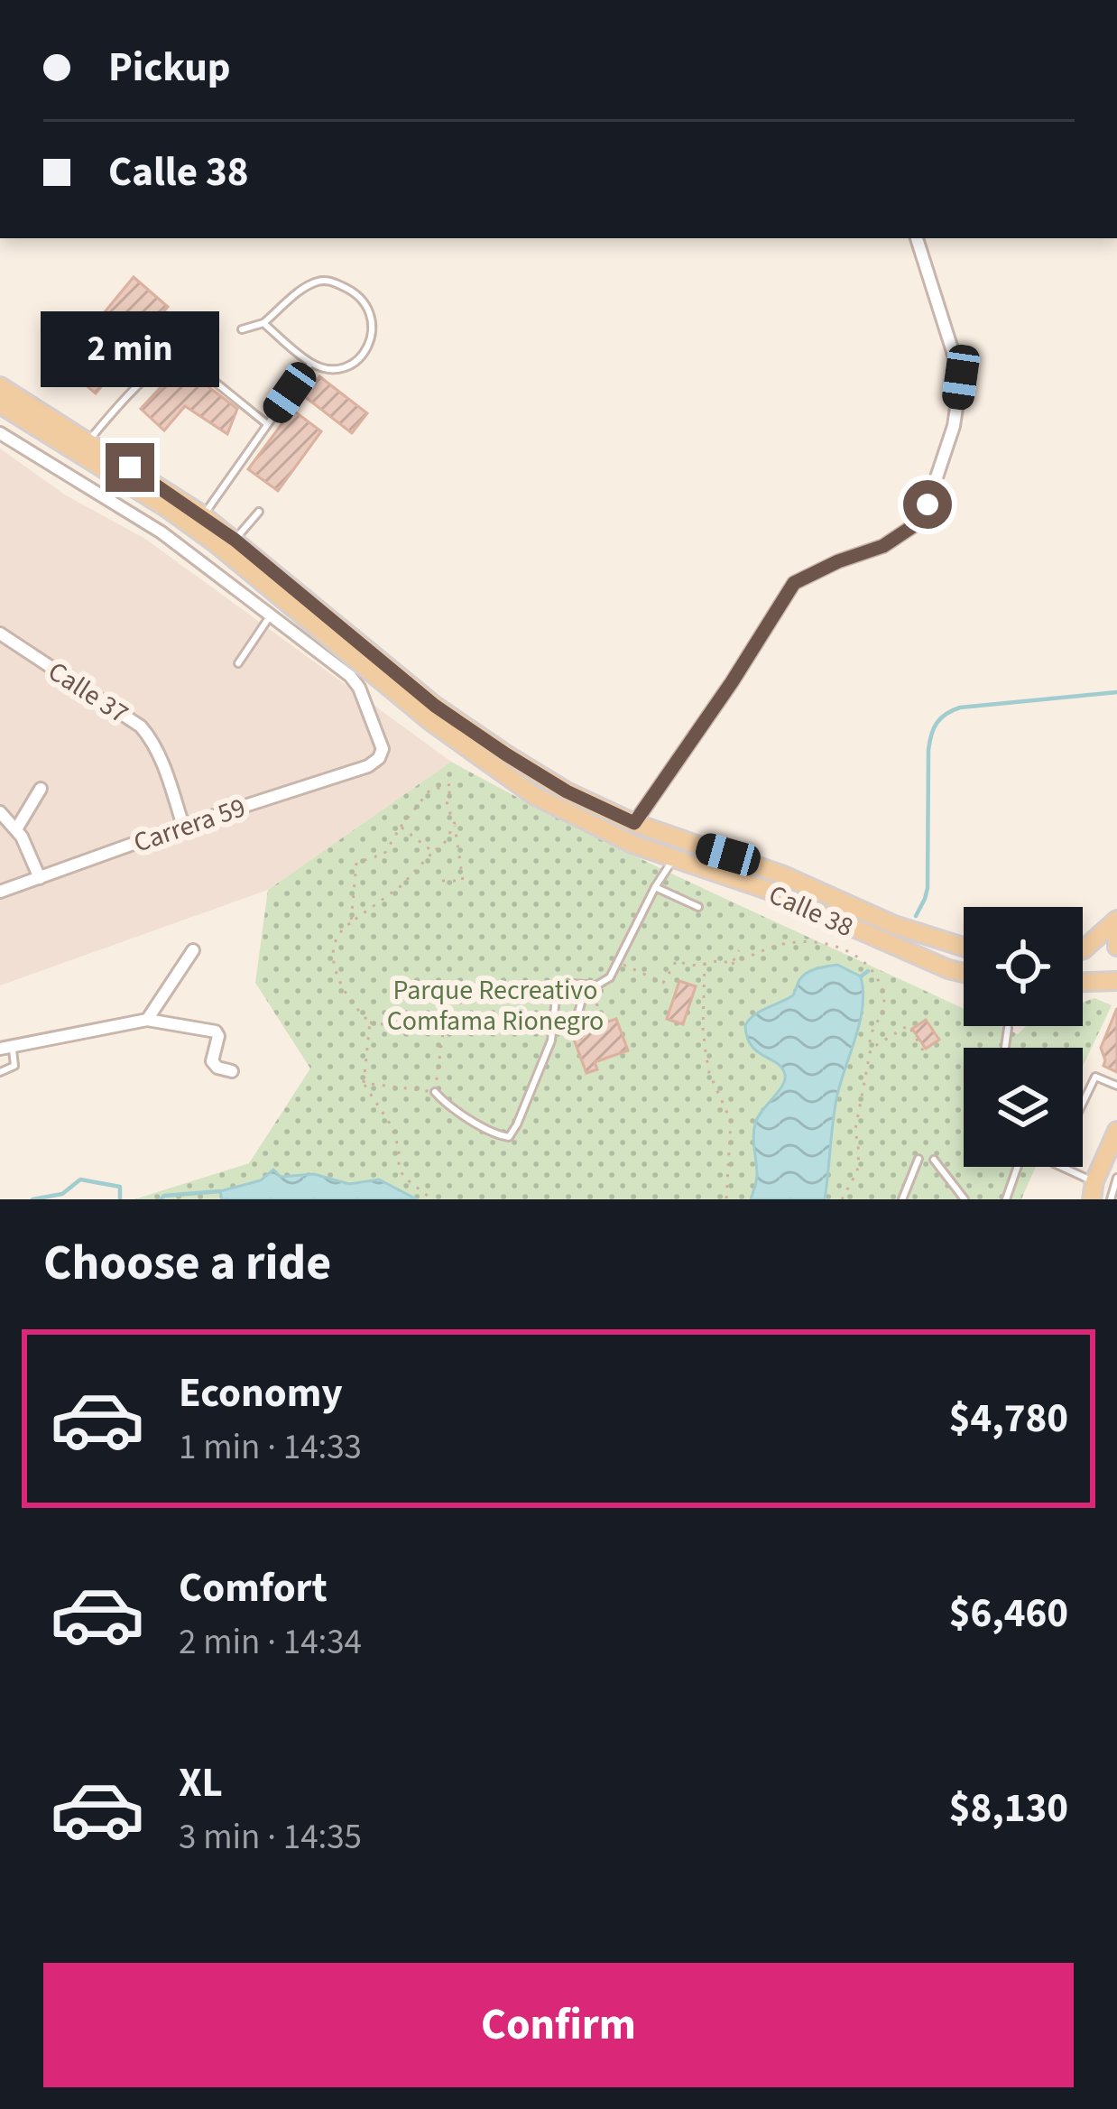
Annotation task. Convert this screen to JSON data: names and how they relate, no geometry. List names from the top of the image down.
{
  "streets": {
    "main road": ["Calle 38"],
    "street": ["Calle 37", "Carrera 59"]
  },
  "crossings": [
    ["Calle 37", "Carrera 59"]
  ],
  "parks": ["Parque Recreativo Comfama Rionegro"],
  "page": {
    "banner": ["Pickup", "Calle 38"],
    "bubble": "2 min",
    "heading": "Choose a ride",
    "list": [
      {
        "name": "Economy",
        "note": "1 min · 14:33",
        "value": "$4,780"
      },
      {
        "name": "Comfort",
        "note": "2 min · 14:34",
        "value": "$6,460"
      },
      {
        "name": "XL",
        "note": "3 min · 14:35",
        "value": "$8,130"
      }
    ],
    "buttons": "Confirm"
  }
}
